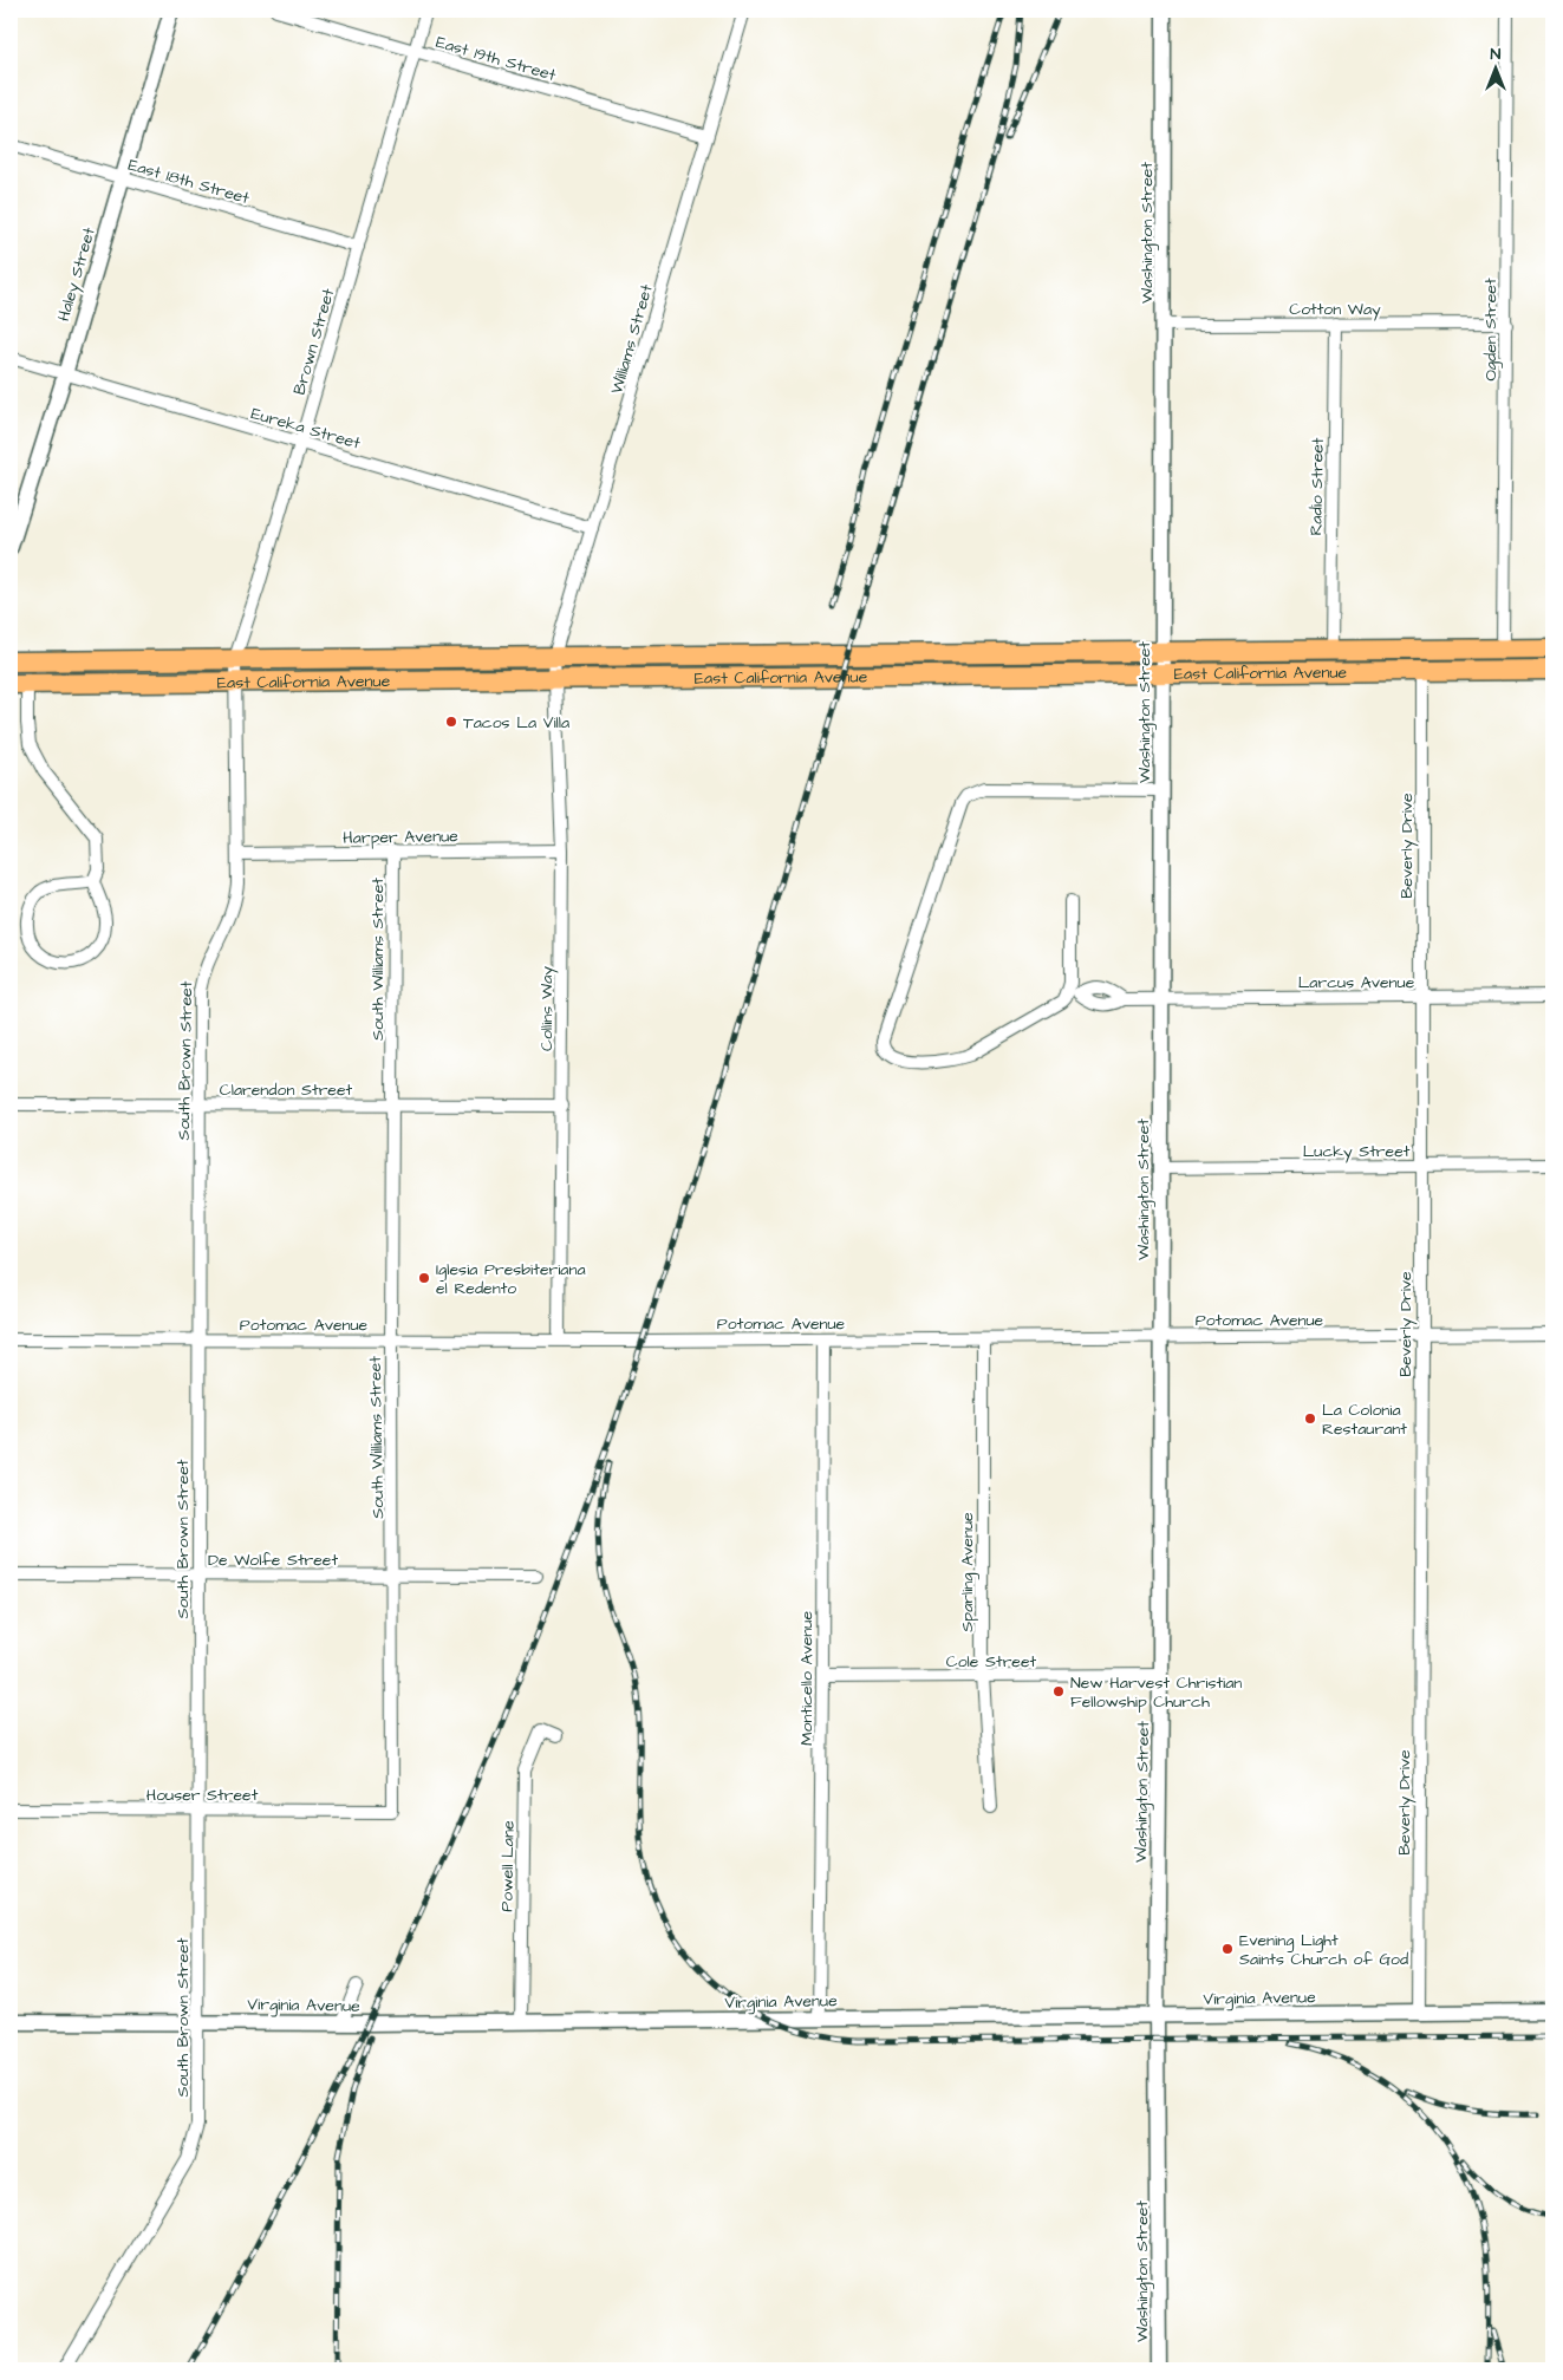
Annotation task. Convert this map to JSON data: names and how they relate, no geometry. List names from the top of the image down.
{
  "streets": {
    "main road": ["East California Avenue"],
    "street": [
      "East 19th Street",
      "East 18th Street",
      "Washington Street",
      "Haley Street",
      "Cotton Way",
      "Ogden Street",
      "Williams Street",
      "Brown Street",
      "Eureka Street",
      "Radio Street",
      "Harper Avenue",
      "Beverly Drive",
      "South Williams Street",
      "Larcus Avenue",
      "Collins Way",
      "South Brown Street",
      "Clarendon Street",
      "Lucky Street",
      "Potomac Avenue",
      "De Wolfe Street",
      "Sparling Avenue",
      "Cole Street",
      "Monticello Avenue",
      "Houser Street",
      "Powell Lane",
      "Virginia Avenue"
    ]
  },
  "crossings": [
    ["East 19th Street", "Williams Street"],
    ["East 19th Street", "Brown Street"],
    ["East 18th Street", "Haley Street"],
    ["East 18th Street", "Brown Street"],
    ["Washington Street", "Cotton Way"],
    ["Washington Street", "East California Avenue"],
    ["Washington Street", "Larcus Avenue"],
    ["Washington Street", "Lucky Street"],
    ["Washington Street", "Potomac Avenue"],
    ["Washington Street", "Cole Street"],
    ["Washington Street", "Virginia Avenue"],
    ["Haley Street", "Eureka Street"],
    ["Cotton Way", "Ogden Street"],
    ["Cotton Way", "Radio Street"],
    ["Ogden Street", "East California Avenue"],
    ["Williams Street", "Eureka Street"],
    ["Williams Street", "East California Avenue"],
    ["Williams Street", "Collins Way"],
    ["Brown Street", "Eureka Street"],
    ["Brown Street", "East California Avenue"],
    ["Brown Street", "South Brown Street"],
    ["Radio Street", "East California Avenue"],
    ["East California Avenue", "Beverly Drive"],
    ["East California Avenue", "Collins Way"],
    ["East California Avenue", "South Brown Street"],
    ["Harper Avenue", "South Williams Street"],
    ["Harper Avenue", "Collins Way"],
    ["Harper Avenue", "South Brown Street"],
    ["Beverly Drive", "Larcus Avenue"],
    ["Beverly Drive", "Lucky Street"],
    ["Beverly Drive", "Potomac Avenue"],
    ["Beverly Drive", "Virginia Avenue"],
    ["South Williams Street", "Clarendon Street"],
    ["South Williams Street", "Potomac Avenue"],
    ["South Williams Street", "De Wolfe Street"],
    ["South Williams Street", "Houser Street"],
    ["Collins Way", "Clarendon Street"],
    ["Collins Way", "Potomac Avenue"],
    ["South Brown Street", "Clarendon Street"],
    ["South Brown Street", "Potomac Avenue"],
    ["South Brown Street", "De Wolfe Street"],
    ["South Brown Street", "Houser Street"],
    ["South Brown Street", "Virginia Avenue"],
    ["Potomac Avenue", "Sparling Avenue"],
    ["Potomac Avenue", "Monticello Avenue"],
    ["Sparling Avenue", "Cole Street"],
    ["Cole Street", "Monticello Avenue"],
    ["Monticello Avenue", "Virginia Avenue"],
    ["Powell Lane", "Virginia Avenue"]
  ],
  "places": [
    "Tacos La Villa",
    "Iglesia Presbiteriana el Redento",
    "La Colonia Restaurant",
    "New Harvest Christian Fellowship Church",
    "Evening Light Saints Church of God"
  ],
  "north": "top"
}
